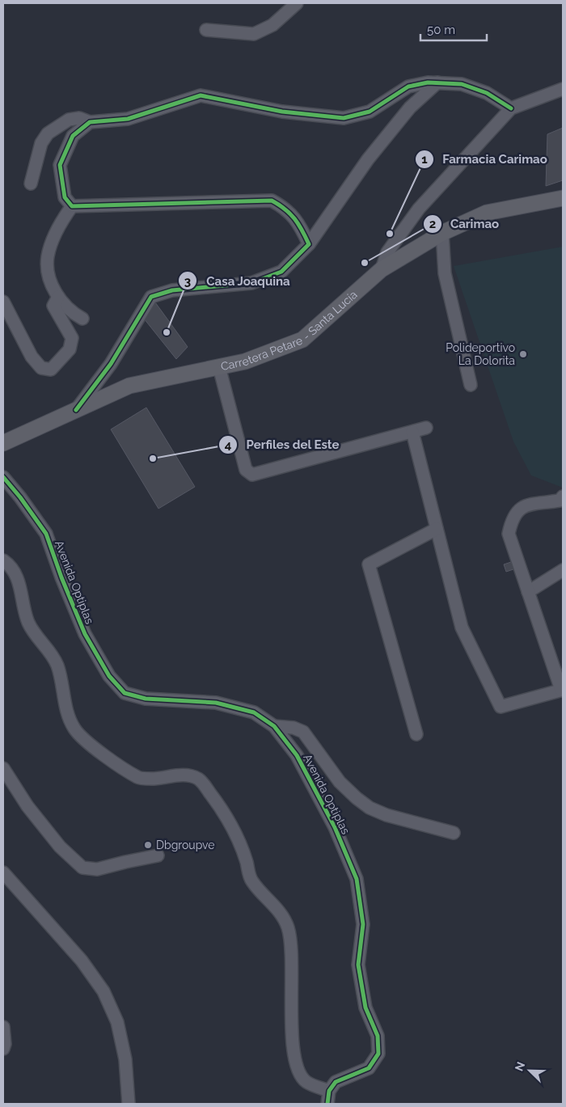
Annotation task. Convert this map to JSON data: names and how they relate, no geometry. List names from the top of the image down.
{
  "streets": {
    "main road": ["Carretera Petare - Santa Lucía"],
    "street": ["Avenida Optiplas"]
  },
  "places": [
    "Farmacia Carimao",
    "Carimao",
    "Casa Joaquina",
    "Polideportivo La Dolorita",
    "Perfiles del Este",
    "Dbgroupve"
  ],
  "scale_bar": "50 m",
  "north": "top left"
}
